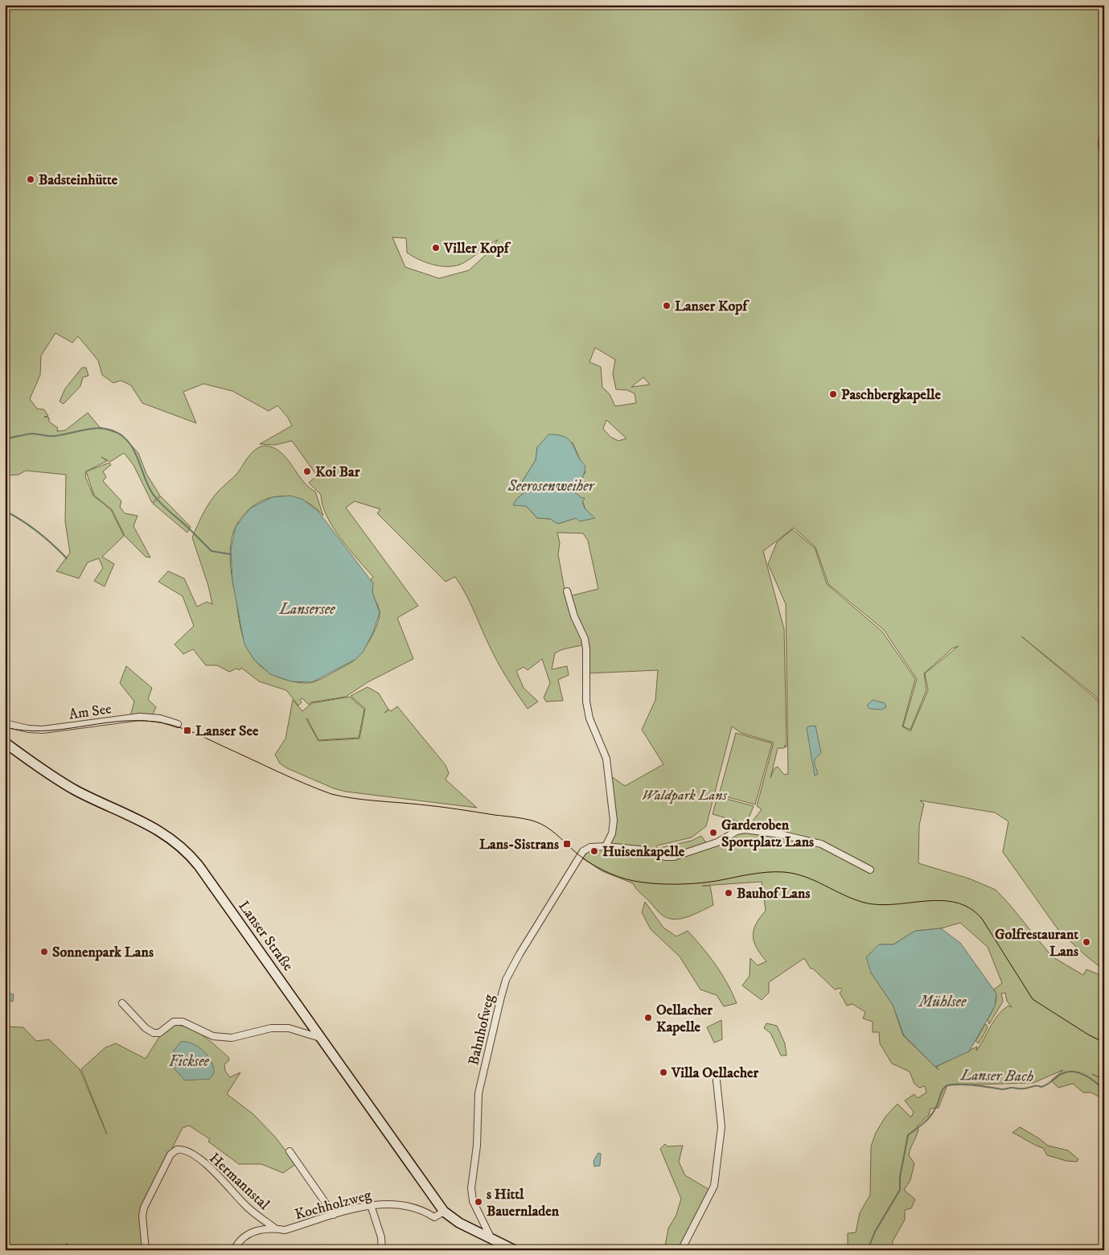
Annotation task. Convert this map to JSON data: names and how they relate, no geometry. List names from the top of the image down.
{
  "streets": {
    "main road": ["Lanser Straße"],
    "street": [
      "Am See",
      "Bahnhofweg",
      "Hermannstal",
      "Kochholzweg"
    ]
  },
  "crossings": [
    ["Lanser Straße", "Bahnhofweg"],
    ["Lanser Straße", "Kochholzweg"],
    ["Hermannstal", "Kochholzweg"]
  ],
  "water": [
    "Seerosenweiher",
    "Lansersee",
    "Mühlsee",
    "Ficksee",
    "Lanser Bach"
  ],
  "parks": ["Waldpark Lans"],
  "places": {
    "other": [
      "Badsteinhütte",
      "Viller Kopf",
      "Lanser Kopf",
      "Paschbergkapelle",
      "Koi Bar",
      "Garderoben Sportplatz Lans",
      "Huisenkapelle",
      "Bauhof Lans",
      "Golfrestaurant Lans",
      "Sonnenpark Lans",
      "Oellacher Kapelle",
      "Villa Oellacher",
      "s Hittl Bauernladen"
    ],
    "transit": ["Lanser See", "Lans-Sistrans"]
  }
}
